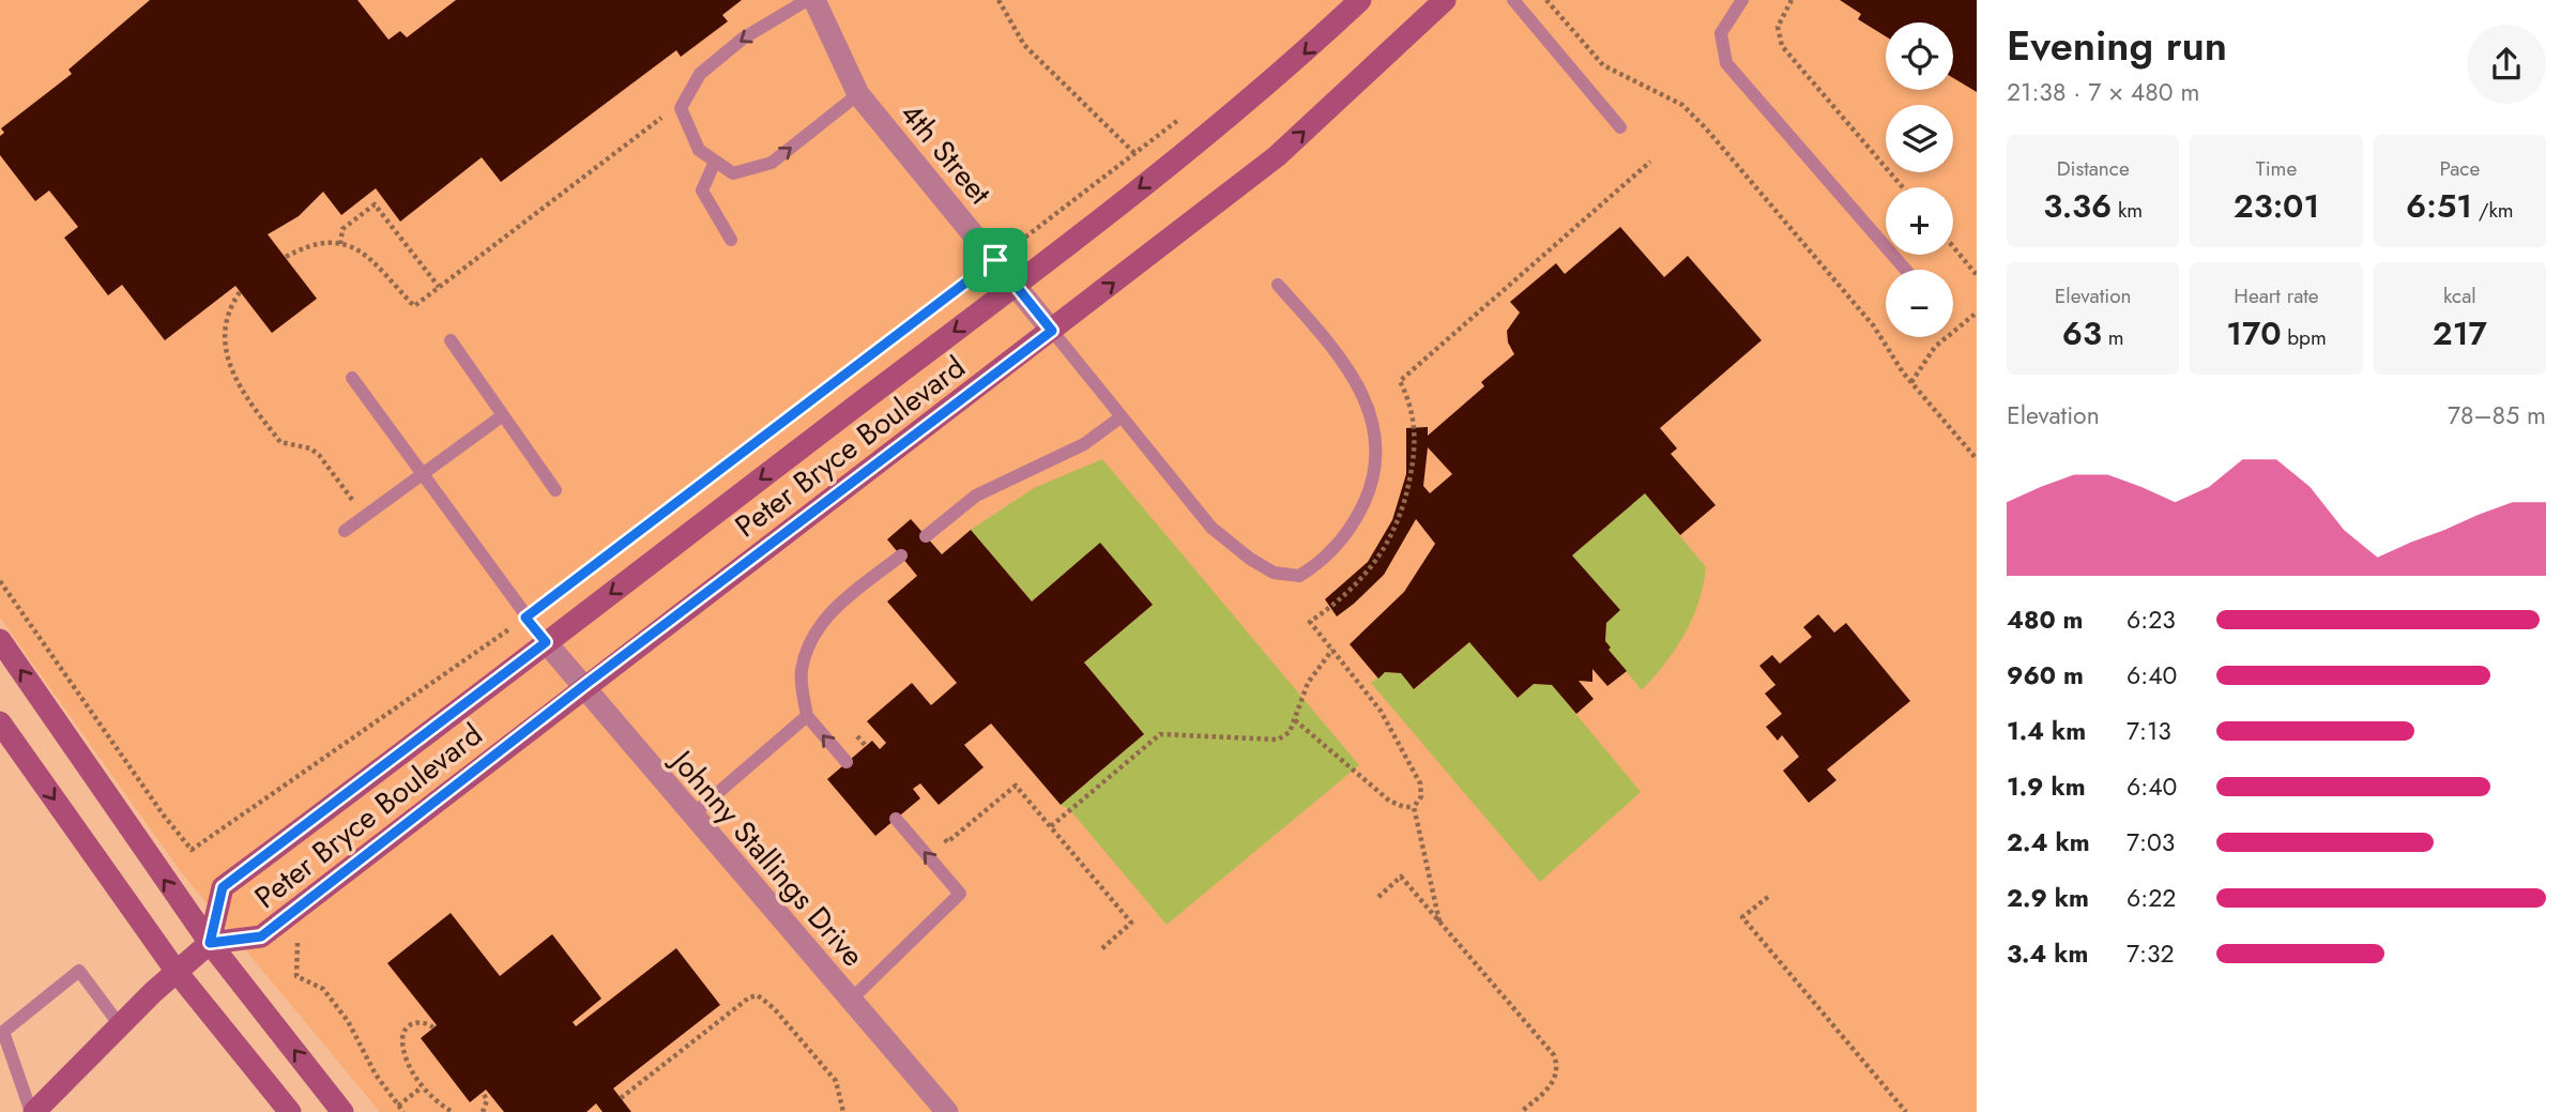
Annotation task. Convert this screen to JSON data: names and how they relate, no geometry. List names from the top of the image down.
{
  "streets": {
    "street": ["4th Street", "Peter Bryce Boulevard", "Johnny Stallings Drive"]
  },
  "crossings": [
    ["4th Street", "Peter Bryce Boulevard"],
    ["Peter Bryce Boulevard", "Johnny Stallings Drive"]
  ],
  "page": {
    "heading": ["Evening run", "21:38 · 7 × 480 m"],
    "map_buttons": ["+", "−"],
    "stats": [
      ["Distance", "3.36 km"],
      ["Time", "23:01"],
      ["Pace", "6:51 /km"],
      ["Elevation", "63 m"],
      ["Heart rate", "170 bpm"],
      ["kcal", "217"]
    ],
    "chart": ["Elevation", "78–85 m"],
    "list": [
      {
        "name": "480 m",
        "note": "6:23"
      },
      {
        "name": "960 m",
        "note": "6:40"
      },
      {
        "name": "1.4 km",
        "note": "7:13"
      },
      {
        "name": "1.9 km",
        "note": "6:40"
      },
      {
        "name": "2.4 km",
        "note": "7:03"
      },
      {
        "name": "2.9 km",
        "note": "6:22"
      },
      {
        "name": "3.4 km",
        "note": "7:32"
      }
    ]
  }
}
